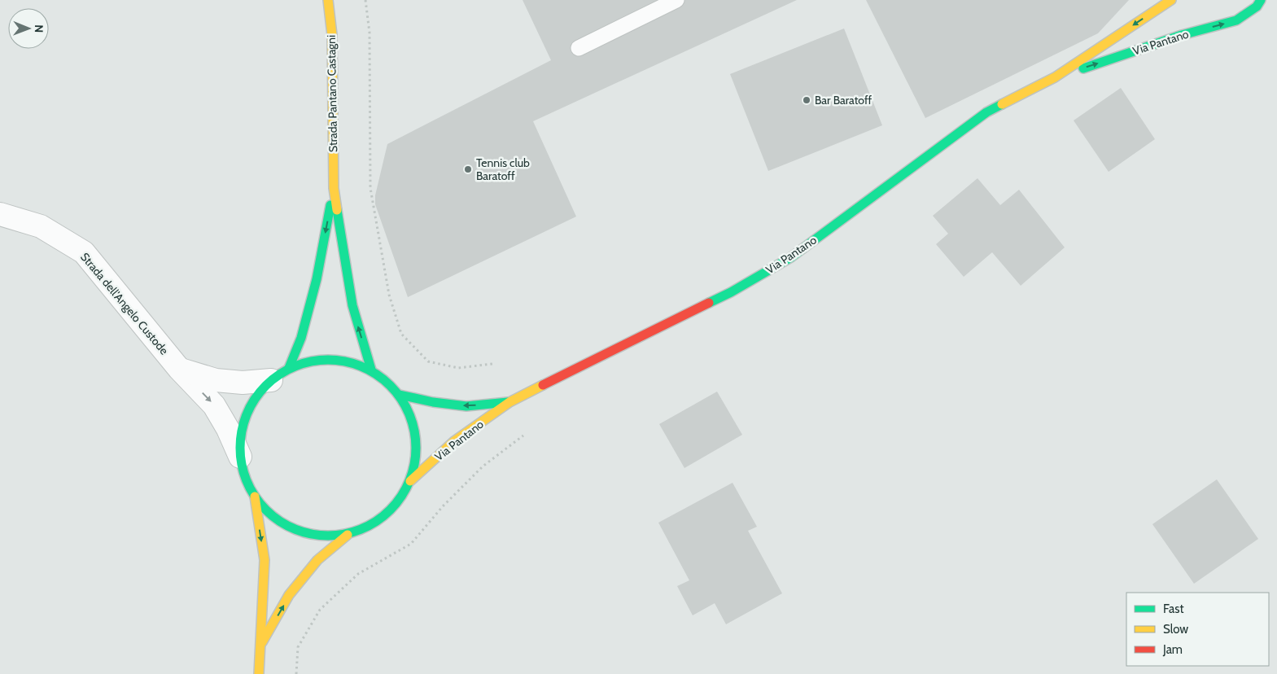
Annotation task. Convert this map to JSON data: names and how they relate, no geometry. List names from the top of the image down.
{
  "streets": {
    "main road": ["Via Pantano", "Strada Pantano Castagni"],
    "street": ["Strada dell'Angelo Custode"]
  },
  "places": ["Bar Baratoff", "Tennis club Baratoff"],
  "legend": ["Fast", "Slow", "Jam"],
  "north": "right"
}
